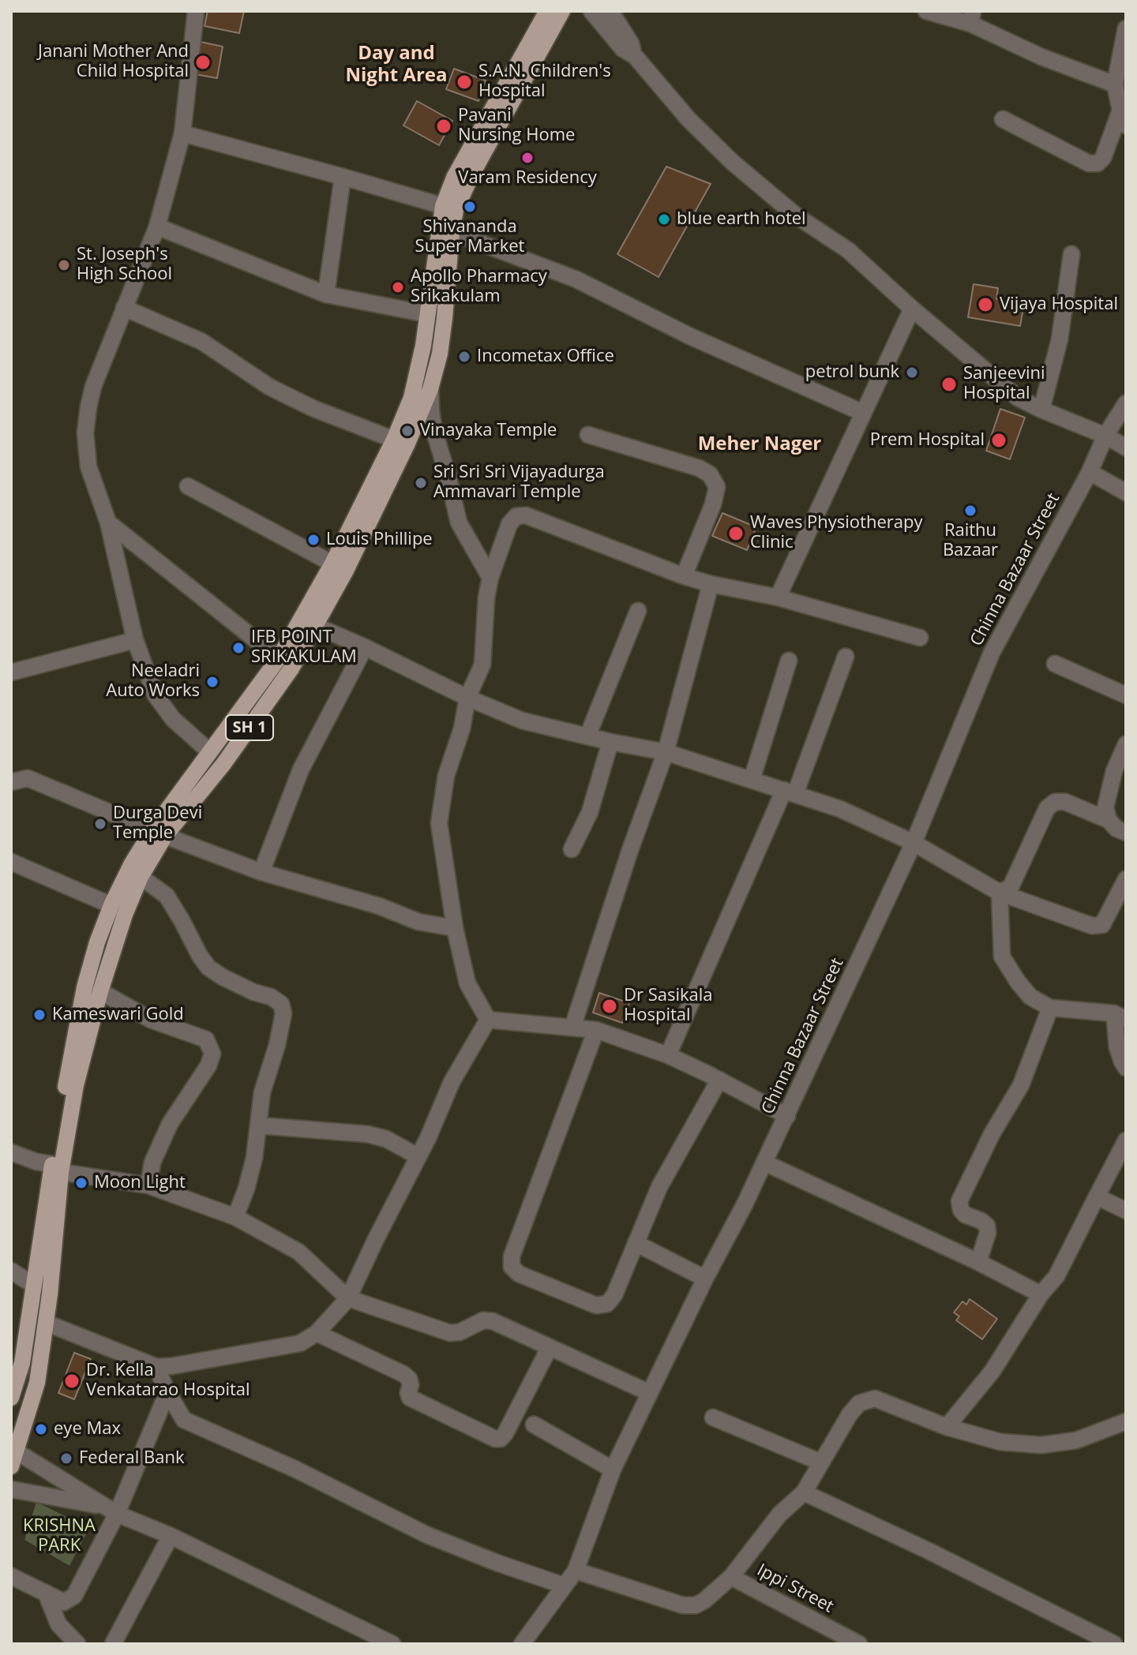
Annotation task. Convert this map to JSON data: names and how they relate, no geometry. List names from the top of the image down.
{
  "streets": {
    "main road": ["SH 1"],
    "street": ["Chinna Bazaar Street", "Ippi Street"]
  },
  "crossings": [
    ["Chinna Bazaar Street", "Ippi Street"]
  ],
  "districts": ["Day and Night Area", "Meher Nager"],
  "parks": ["KRISHNA PARK"],
  "places": [
    "Janani Mother And Child Hospital",
    "S.A.N. Children's Hospital",
    "Pavani Nursing Home",
    "Varam Residency",
    "Shivananda Super Market",
    "blue earth hotel",
    "St. Joseph's High School",
    "Apollo Pharmacy Srikakulam",
    "Vijaya Hospital",
    "Incometax Office",
    "petrol bunk",
    "Sanjeevini Hospital",
    "Vinayaka Temple",
    "Prem Hospital",
    "Sri Sri Sri Vijayadurga Ammavari Temple",
    "Raithu Bazaar",
    "Waves Physiotherapy Clinic",
    "Louis Phillipe",
    "IFB POINT SRIKAKULAM",
    "Neeladri Auto Works",
    "Durga Devi Temple",
    "Dr Sasikala Hospital",
    "Kameswari Gold",
    "Moon Light",
    "Dr. Kella Venkatarao Hospital",
    "eye Max",
    "Federal Bank"
  ]
}
